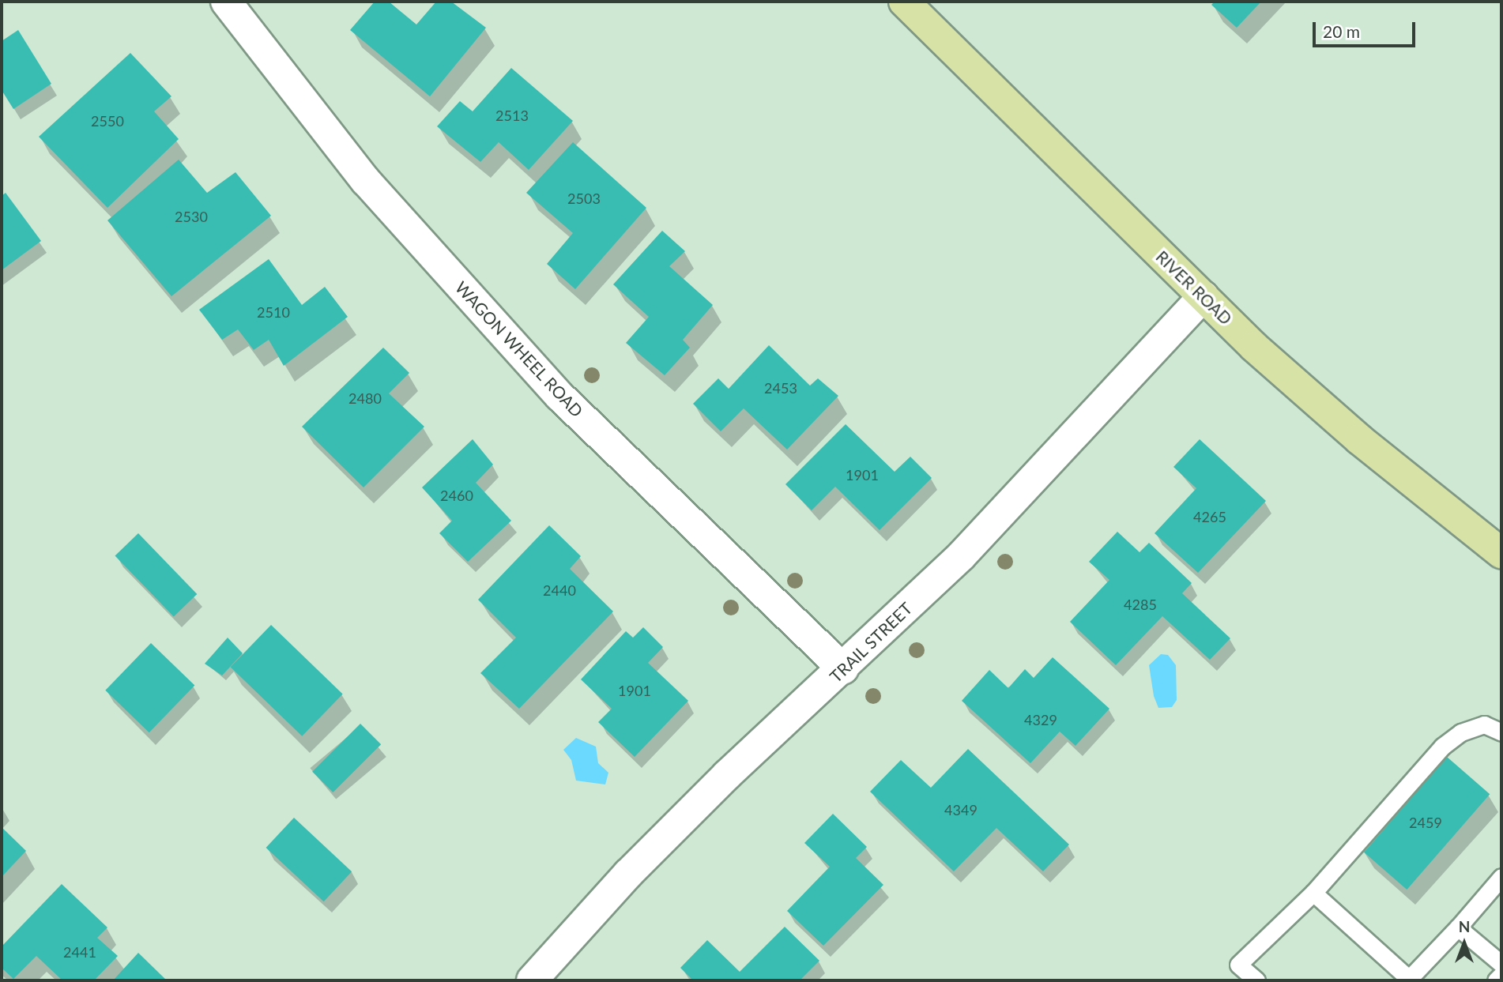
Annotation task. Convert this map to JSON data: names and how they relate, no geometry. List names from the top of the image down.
{
  "streets": {
    "main road": ["RIVER ROAD"],
    "street": ["WAGON WHEEL ROAD", "TRAIL STREET"]
  },
  "crossings": [
    ["RIVER ROAD", "TRAIL STREET"],
    ["WAGON WHEEL ROAD", "TRAIL STREET"]
  ],
  "house_numbers": [
    "2513",
    "2550",
    "2503",
    "2530",
    "2510",
    "2453",
    "2480",
    "1901",
    "2460",
    "4265",
    "2440",
    "4285",
    "1901",
    "4329",
    "4349",
    "2459",
    "2441"
  ],
  "scale_bar": "20 m",
  "north": "top"
}
